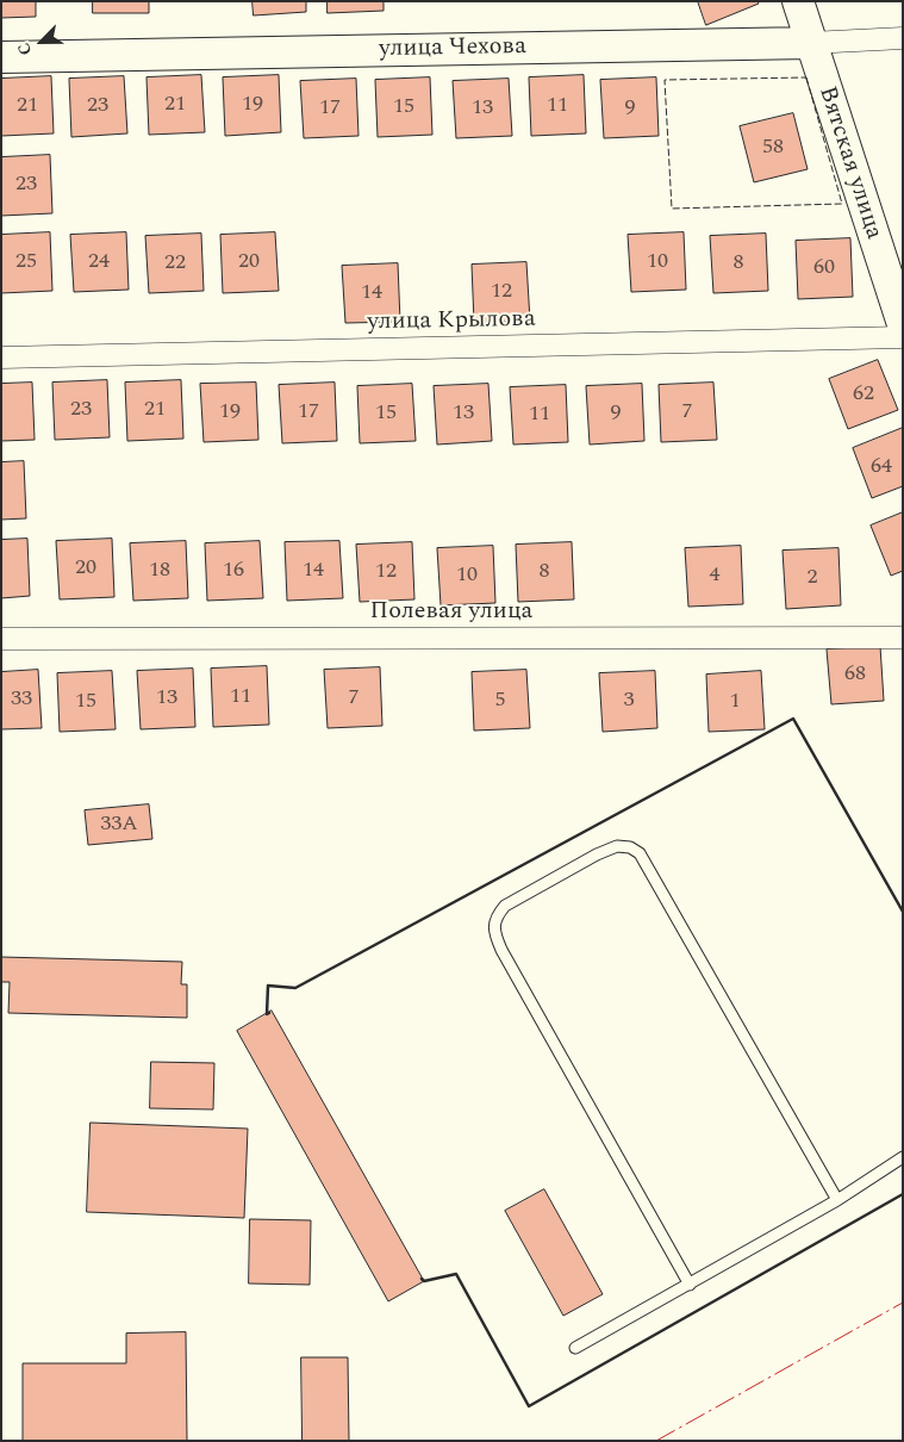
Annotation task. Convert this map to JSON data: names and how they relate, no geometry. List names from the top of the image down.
{
  "streets": {
    "main road": ["улица Чехова", "Вятская улица"],
    "street": ["улица Крылова", "Полевая улица"]
  },
  "crossings": [
    ["улица Чехова", "Вятская улица"]
  ],
  "house_numbers": [
    "21",
    "19",
    "21",
    "23",
    "11",
    "15",
    "17",
    "13",
    "9",
    "58",
    "23",
    "25",
    "24",
    "20",
    "10",
    "22",
    "8",
    "60",
    "12",
    "14",
    "62",
    "23",
    "21",
    "19",
    "17",
    "7",
    "15",
    "13",
    "9",
    "11",
    "64",
    "20",
    "18",
    "16",
    "14",
    "12",
    "8",
    "10",
    "4",
    "2",
    "68",
    "11",
    "13",
    "7",
    "33",
    "5",
    "3",
    "15",
    "1",
    "33А"
  ],
  "north": "bottom left"
}
